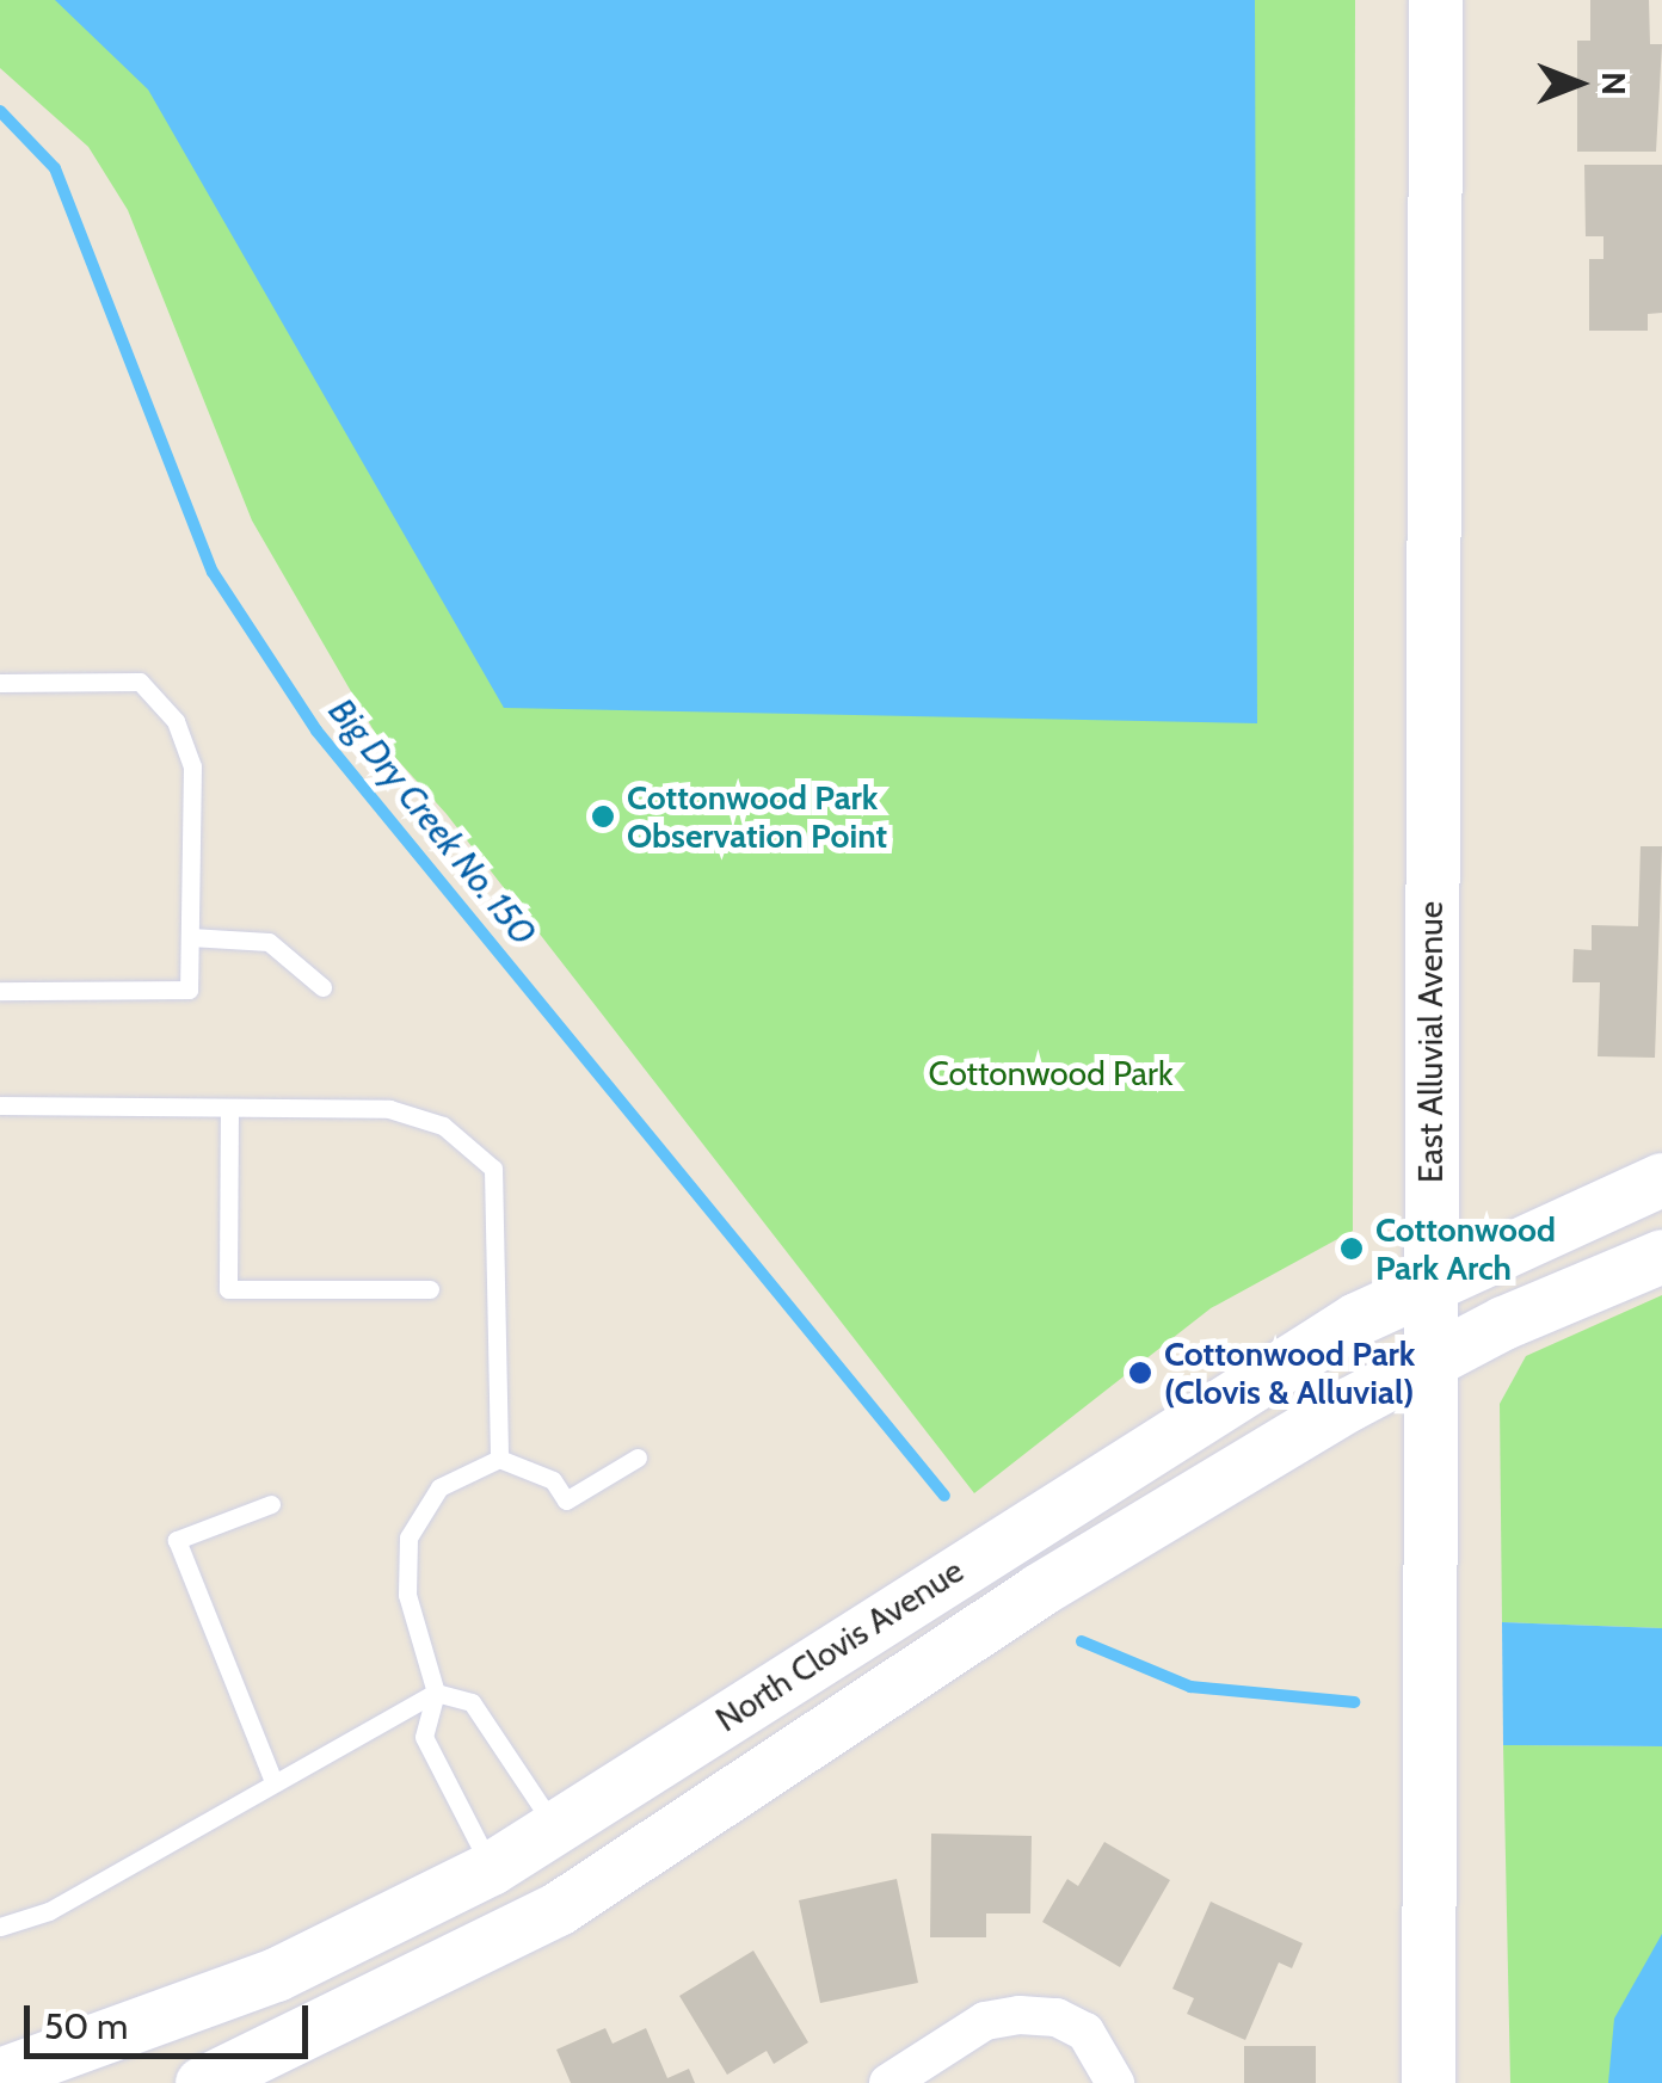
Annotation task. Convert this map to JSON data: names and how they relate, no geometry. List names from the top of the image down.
{
  "streets": {
    "main road": ["East Alluvial Avenue", "North Clovis Avenue"]
  },
  "crossings": [
    ["East Alluvial Avenue", "North Clovis Avenue"]
  ],
  "water": ["Big Dry Creek No. 150"],
  "parks": ["Cottonwood Park"],
  "places": ["Cottonwood Park Observation Point", "Cottonwood Park Arch", "Cottonwood Park (Clovis & Alluvial)"],
  "scale_bar": "50 m",
  "north": "right"
}
